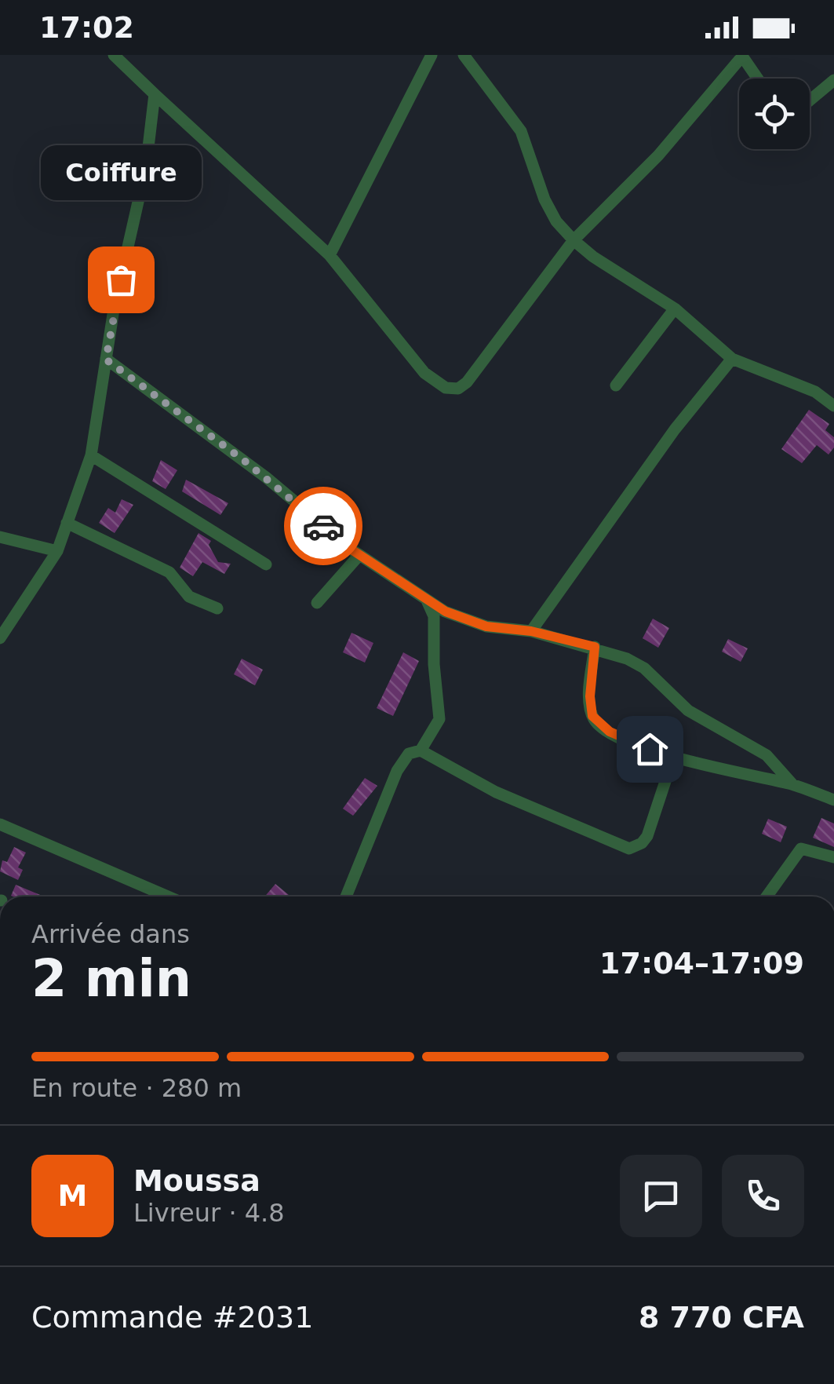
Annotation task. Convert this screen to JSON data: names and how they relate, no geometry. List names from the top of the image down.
{
  "places": ["Coiffure"],
  "page": {
    "status": "17:02",
    "bubble": "Coiffure",
    "heading": ["2 min", "Arrivée dans", "17:04–17:09"],
    "panel": [
      "Moussa",
      "Livreur · 4.8",
      "Commande #2031",
      "8 770 CFA"
    ],
    "bar": "En route · 280 m",
    "round": "M"
  }
}
